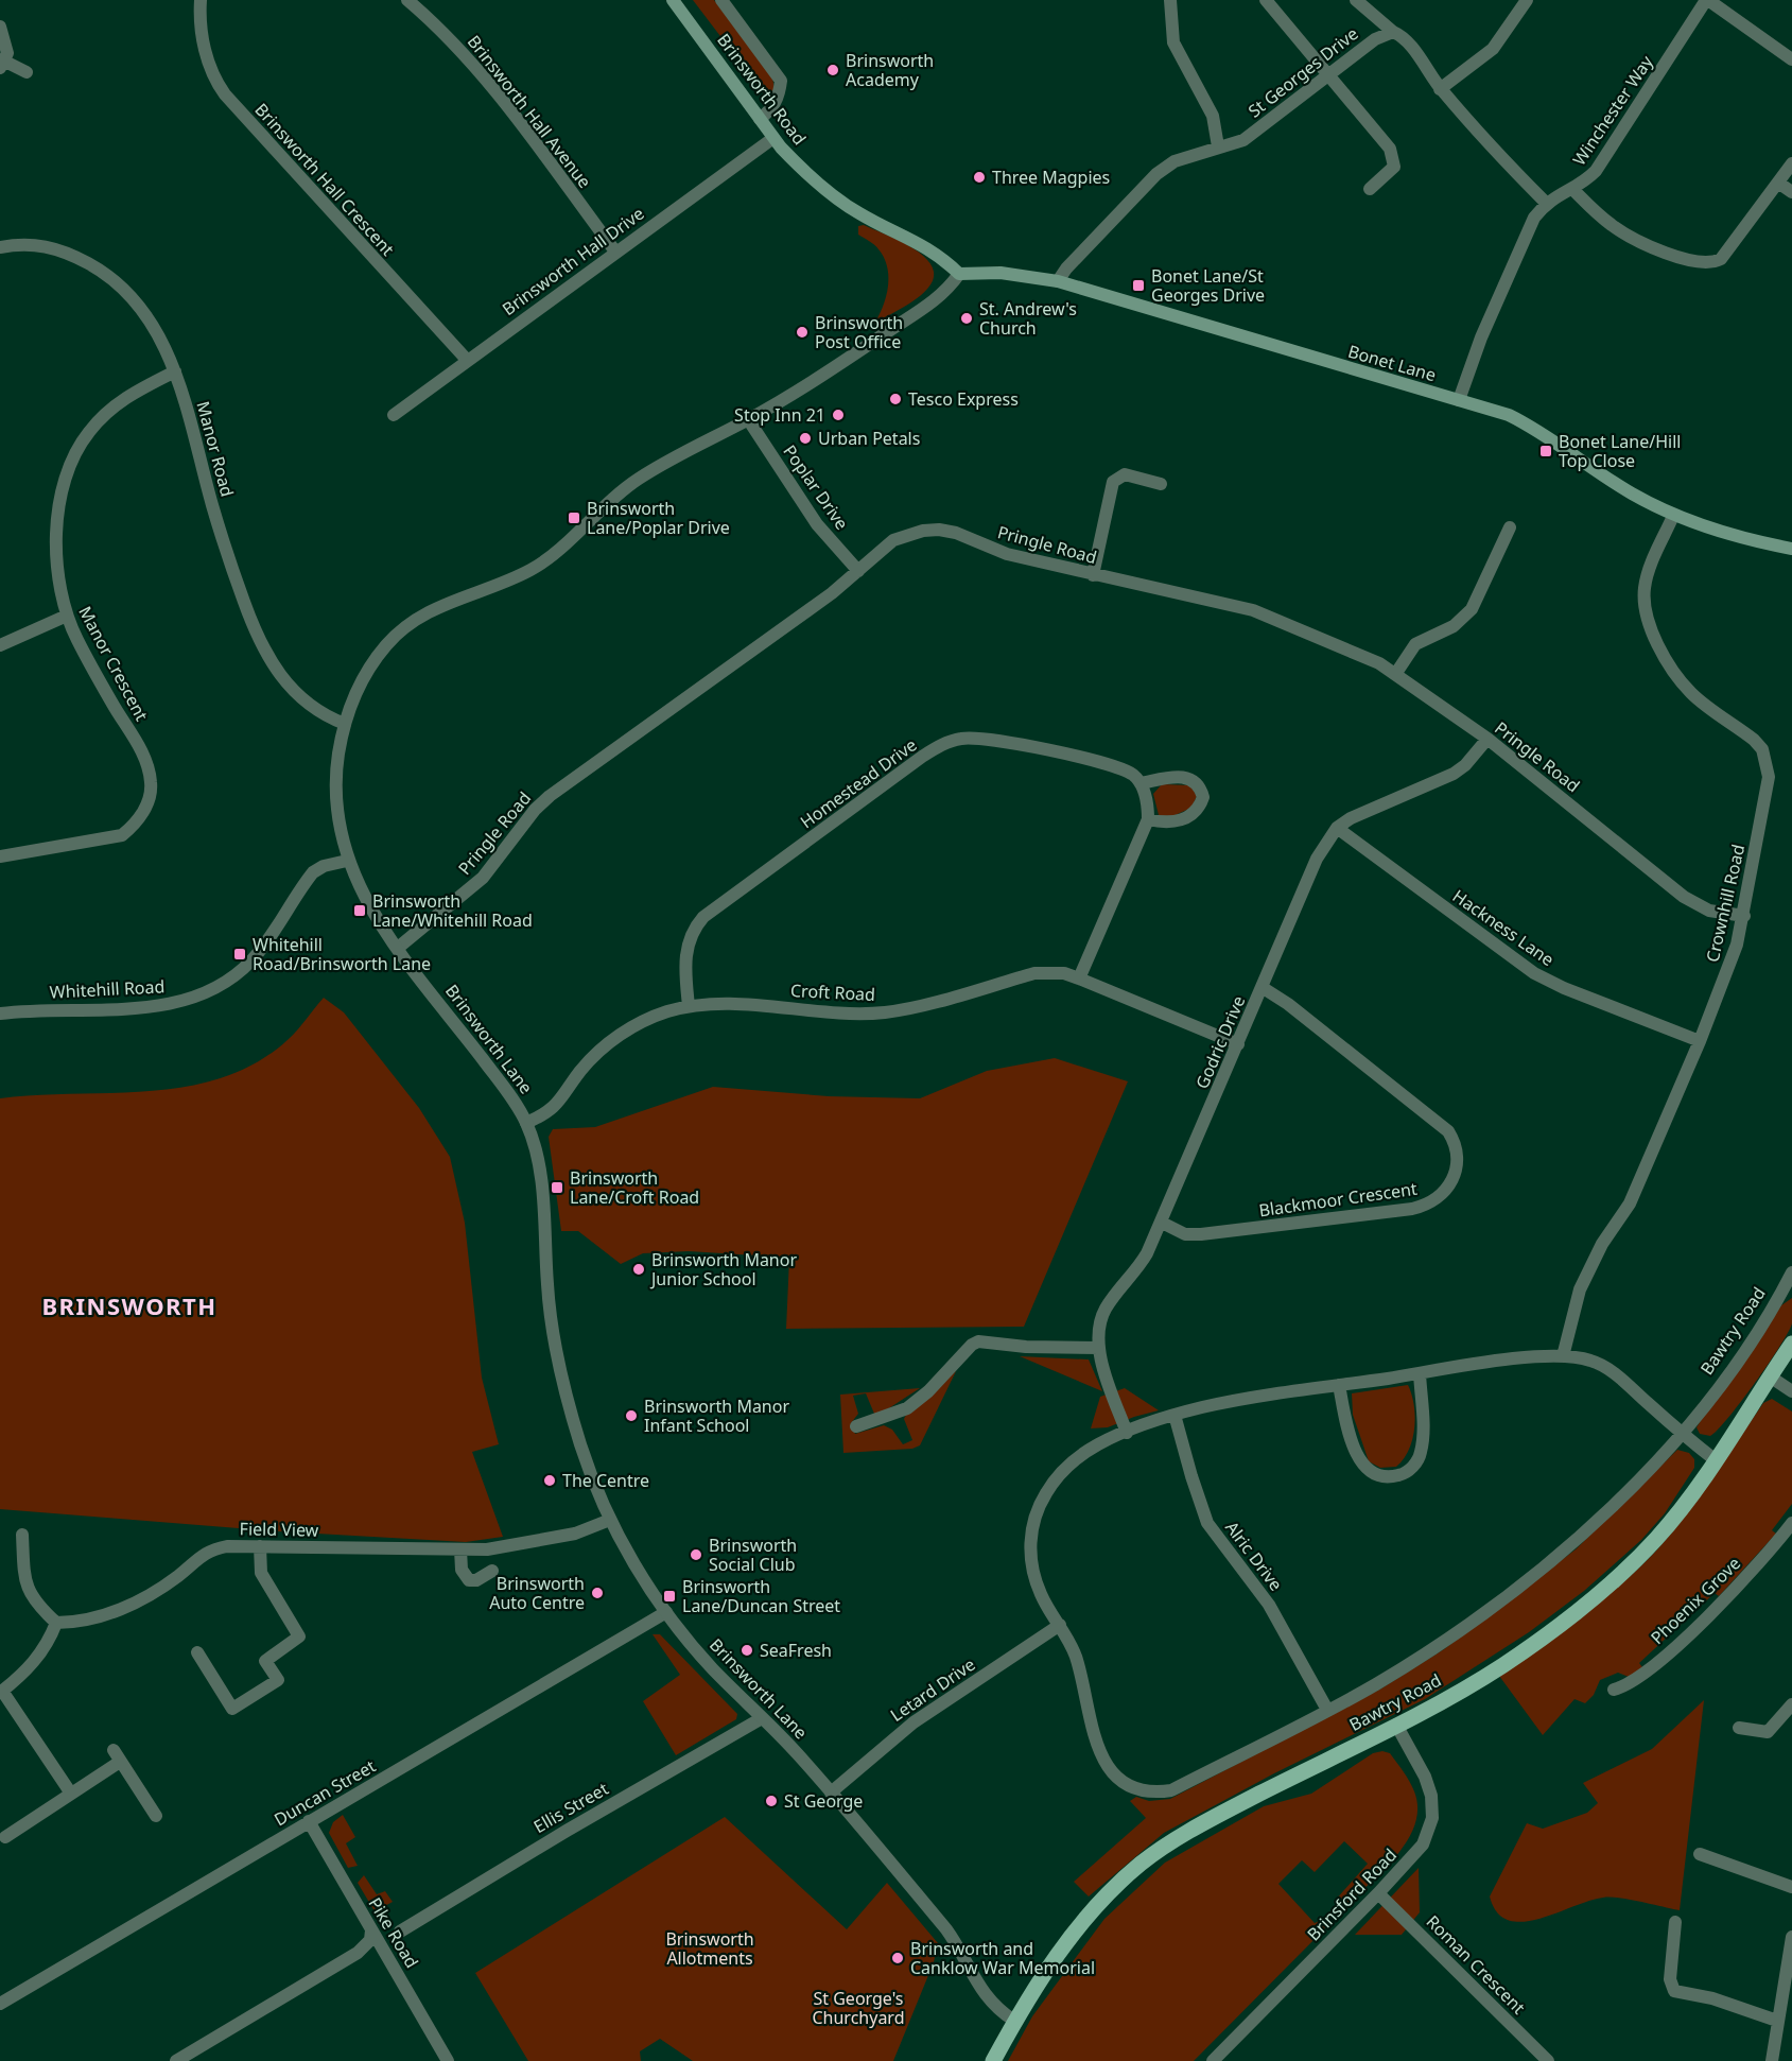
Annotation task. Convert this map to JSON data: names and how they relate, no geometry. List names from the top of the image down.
{
  "streets": {
    "main road": ["Brinsworth Road", "Bonet Lane", "Bawtry Road"],
    "street": [
      "St Georges Drive",
      "Winchester Way",
      "Brinsworth Hall Avenue",
      "Brinsworth Hall Crescent",
      "Brinsworth Hall Drive",
      "Manor Road",
      "Poplar Drive",
      "Pringle Road",
      "Manor Crescent",
      "Homestead Drive",
      "Crownhill Road",
      "Hackness Lane",
      "Whitehill Road",
      "Croft Road",
      "Brinsworth Lane",
      "Godric Drive",
      "Blackmoor Crescent",
      "Field View",
      "Alric Drive",
      "Phoenix Grove",
      "Letard Drive",
      "Duncan Street",
      "Ellis Street",
      "Brinsford Road",
      "Pike Road",
      "Roman Crescent"
    ]
  },
  "crossings": [
    ["St Georges Drive", "Bonet Lane"],
    ["Brinsworth Road", "Brinsworth Hall Drive"],
    ["Brinsworth Road", "Bonet Lane"],
    ["Brinsworth Road", "Brinsworth Lane"],
    ["Winchester Way", "Bonet Lane"],
    ["Brinsworth Hall Avenue", "Brinsworth Hall Drive"],
    ["Brinsworth Hall Crescent", "Brinsworth Hall Drive"],
    ["Bonet Lane", "Crownhill Road"],
    ["Bonet Lane", "Brinsworth Lane"],
    ["Manor Road", "Manor Crescent"],
    ["Manor Road", "Brinsworth Lane"],
    ["Poplar Drive", "Pringle Road"],
    ["Poplar Drive", "Brinsworth Lane"],
    ["Pringle Road", "Crownhill Road"],
    ["Pringle Road", "Brinsworth Lane"],
    ["Pringle Road", "Godric Drive"],
    ["Homestead Drive", "Croft Road"],
    ["Crownhill Road", "Hackness Lane"],
    ["Hackness Lane", "Godric Drive"],
    ["Whitehill Road", "Brinsworth Lane"],
    ["Croft Road", "Brinsworth Lane"],
    ["Croft Road", "Godric Drive"],
    ["Brinsworth Lane", "Bawtry Road"],
    ["Brinsworth Lane", "Field View"],
    ["Brinsworth Lane", "Letard Drive"],
    ["Brinsworth Lane", "Duncan Street"],
    ["Brinsworth Lane", "Ellis Street"],
    ["Godric Drive", "Blackmoor Crescent"],
    ["Bawtry Road", "Alric Drive"],
    ["Bawtry Road", "Letard Drive"],
    ["Bawtry Road", "Brinsford Road"],
    ["Duncan Street", "Pike Road"],
    ["Brinsford Road", "Roman Crescent"]
  ],
  "districts": ["BRINSWORTH"],
  "parks": ["Brinsworth Allotments", "St George's Churchyard"],
  "places": {
    "other": [
      "Brinsworth Academy",
      "Three Magpies",
      "St. Andrew's Church",
      "Brinsworth Post Office",
      "Tesco Express",
      "Stop Inn 21",
      "Urban Petals",
      "Brinsworth Manor Junior School",
      "Brinsworth Manor Infant School",
      "The Centre",
      "Brinsworth Social Club",
      "Brinsworth Auto Centre",
      "SeaFresh",
      "St George",
      "Brinsworth and Canklow War Memorial"
    ],
    "transit": [
      "Bonet Lane/St Georges Drive",
      "Bonet Lane/Hill Top Close",
      "Brinsworth Lane/Poplar Drive",
      "Brinsworth Lane/Whitehill Road",
      "Whitehill Road/Brinsworth Lane",
      "Brinsworth Lane/Croft Road",
      "Brinsworth Lane/Duncan Street"
    ]
  }
}
